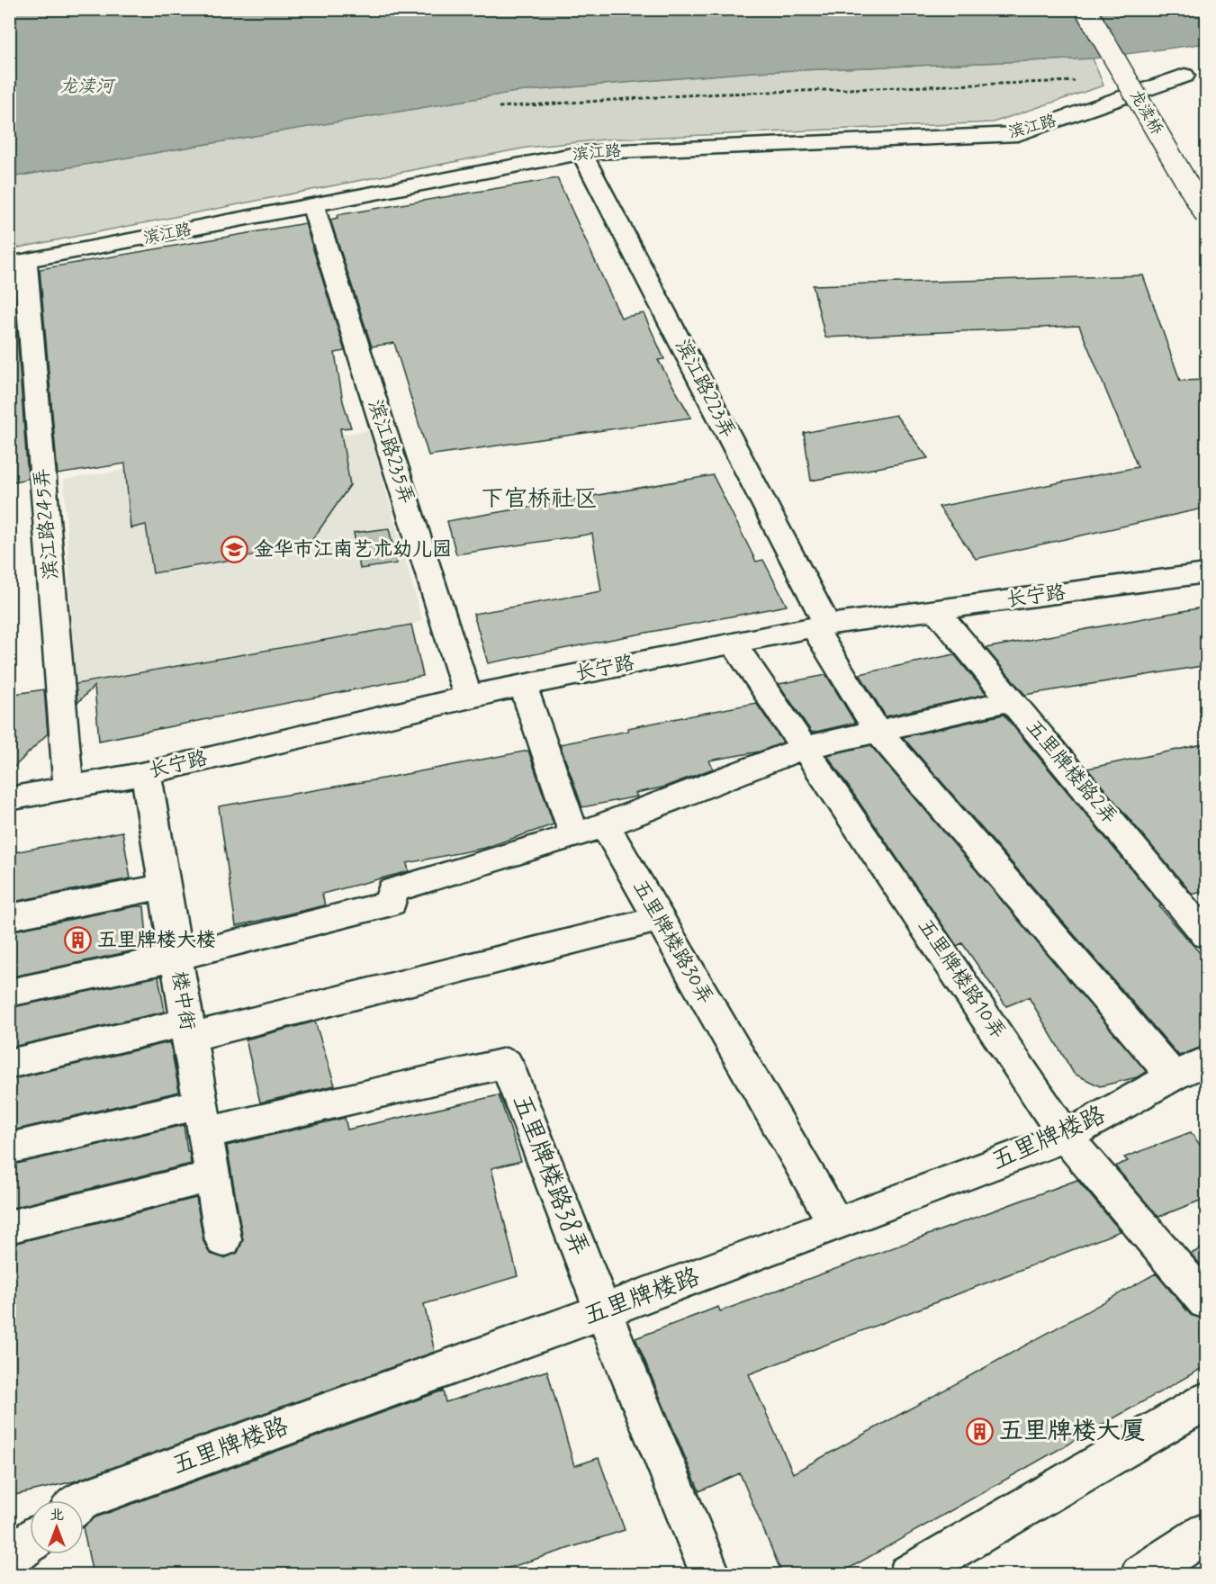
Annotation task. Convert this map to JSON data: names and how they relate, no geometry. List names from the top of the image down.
{
  "streets": {
    "street": [
      "龙渎桥",
      "滨江路",
      "滨江路223弄",
      "滨江路235弄",
      "滨江路245弄",
      "长宁路",
      "五里牌楼路2弄",
      "五里牌楼路30弄",
      "五里牌楼路10弄",
      "楼中街",
      "五里牌楼路",
      "五里牌楼路38弄"
    ]
  },
  "crossings": [
    ["滨江路", "滨江路223弄"],
    ["滨江路", "滨江路235弄"],
    ["滨江路", "滨江路245弄"],
    ["滨江路223弄", "长宁路"],
    ["滨江路223弄", "五里牌楼路"],
    ["滨江路235弄", "长宁路"],
    ["滨江路245弄", "长宁路"],
    ["长宁路", "五里牌楼路2弄"],
    ["长宁路", "五里牌楼路10弄"],
    ["长宁路", "楼中街"],
    ["五里牌楼路30弄", "五里牌楼路"],
    ["五里牌楼路10弄", "五里牌楼路"],
    ["楼中街", "五里牌楼路38弄"],
    ["五里牌楼路", "五里牌楼路38弄"]
  ],
  "districts": ["下官桥社区"],
  "water": ["龙渎河"],
  "places": {
    "school or university": ["金华市江南艺术幼儿园"],
    "building": ["五里牌楼大楼", "五里牌楼大厦"]
  },
  "north": "top"
}
